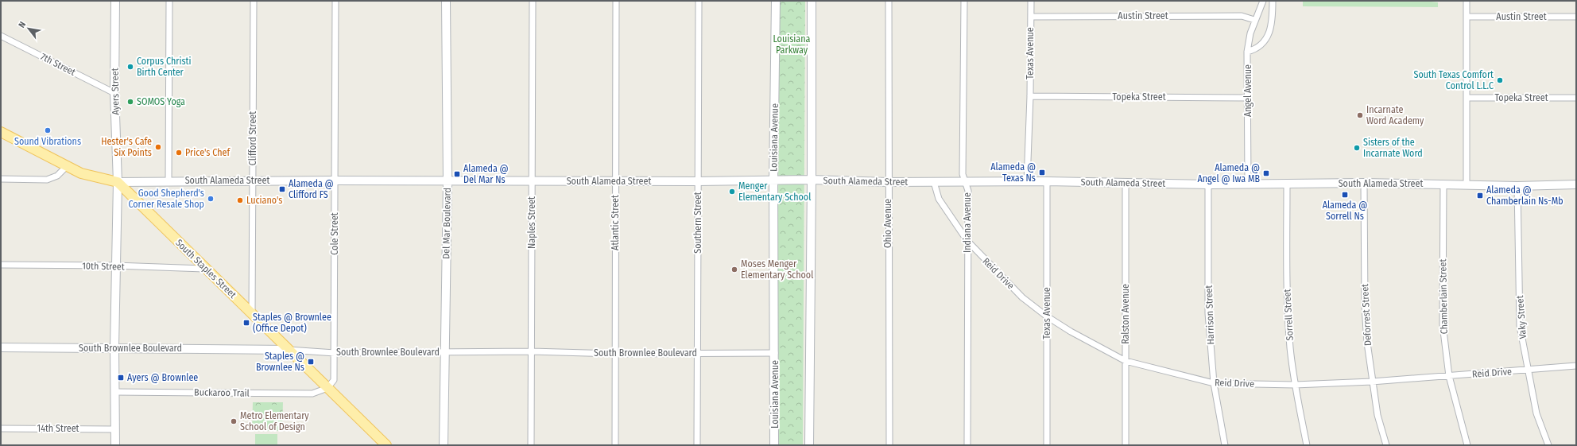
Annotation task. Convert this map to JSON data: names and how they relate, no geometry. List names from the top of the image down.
{
  "streets": {
    "main road": [
      "Ayers Street",
      "Louisiana Avenue",
      "South Alameda Street",
      "Del Mar Boulevard",
      "South Staples Street",
      "South Brownlee Boulevard"
    ],
    "street": [
      "Austin Street",
      "Texas Avenue",
      "7th Street",
      "Angel Avenue",
      "Topeka Street",
      "Clifford Street",
      "Naples Street",
      "Atlantic Street",
      "Southern Street",
      "Indiana Avenue",
      "Ohio Avenue",
      "Cole Street",
      "10th Street",
      "Reid Drive",
      "Chamberlain Street",
      "Ralston Avenue",
      "Harrison Street",
      "Sorrell Street",
      "Deforrest Street",
      "Vaky Street",
      "Buckaroo Trail",
      "14th Street"
    ]
  },
  "crossings": [
    ["Austin Street", "Texas Avenue"],
    ["Austin Street", "Angel Avenue"],
    ["Texas Avenue", "Topeka Street"],
    ["Texas Avenue", "South Alameda Street"],
    ["Texas Avenue", "Reid Drive"],
    ["7th Street", "Ayers Street"],
    ["Angel Avenue", "Topeka Street"],
    ["Angel Avenue", "South Alameda Street"],
    ["Ayers Street", "South Alameda Street"],
    ["Ayers Street", "10th Street"],
    ["Ayers Street", "South Staples Street"],
    ["Ayers Street", "South Brownlee Boulevard"],
    ["Ayers Street", "Buckaroo Trail"],
    ["Louisiana Avenue", "South Alameda Street"],
    ["Louisiana Avenue", "South Brownlee Boulevard"],
    ["Clifford Street", "South Alameda Street"],
    ["Clifford Street", "South Staples Street"],
    ["South Alameda Street", "Naples Street"],
    ["South Alameda Street", "Atlantic Street"],
    ["South Alameda Street", "Southern Street"],
    ["South Alameda Street", "Indiana Avenue"],
    ["South Alameda Street", "Del Mar Boulevard"],
    ["South Alameda Street", "Ohio Avenue"],
    ["South Alameda Street", "Cole Street"],
    ["South Alameda Street", "South Staples Street"],
    ["South Alameda Street", "Reid Drive"],
    ["South Alameda Street", "Chamberlain Street"],
    ["South Alameda Street", "Ralston Avenue"],
    ["South Alameda Street", "Harrison Street"],
    ["South Alameda Street", "Sorrell Street"],
    ["South Alameda Street", "Deforrest Street"],
    ["South Alameda Street", "Vaky Street"],
    ["Naples Street", "South Brownlee Boulevard"],
    ["Atlantic Street", "South Brownlee Boulevard"],
    ["Southern Street", "South Brownlee Boulevard"],
    ["Indiana Avenue", "Reid Drive"],
    ["Del Mar Boulevard", "South Brownlee Boulevard"],
    ["Cole Street", "South Staples Street"],
    ["Cole Street", "South Brownlee Boulevard"],
    ["Cole Street", "Buckaroo Trail"],
    ["10th Street", "South Staples Street"],
    ["South Staples Street", "South Brownlee Boulevard"],
    ["South Staples Street", "Buckaroo Trail"],
    ["Reid Drive", "Chamberlain Street"],
    ["Reid Drive", "Ralston Avenue"],
    ["Reid Drive", "Harrison Street"],
    ["Reid Drive", "Sorrell Street"],
    ["Reid Drive", "Deforrest Street"],
    ["Reid Drive", "Vaky Street"]
  ],
  "parks": ["Louisiana Parkway"],
  "places": {
    "other": [
      "Corpus Christi Birth Center",
      "South Texas Comfort Control L.L.C",
      "SOMOS Yoga",
      "Incarnate Word Academy",
      "Sound Vibrations",
      "Hester's Cafe Six Points",
      "Sisters of the Incarnate Word",
      "Price's Chef",
      "Menger Elementary School",
      "Good Shepherd's Corner Resale Shop",
      "Luciano's",
      "Moses Menger Elementary School",
      "Metro Elementary School of Design"
    ],
    "transit": [
      "Alameda @ Texas Ns",
      "Alameda @ Angel @ Iwa MB",
      "Alameda @ Del Mar Ns",
      "Alameda @ Clifford FS",
      "Alameda @ Sorrell Ns",
      "Alameda @ Chamberlain Ns-Mb",
      "Staples @ Brownlee (Office Depot)",
      "Staples @ Brownlee Ns",
      "Ayers @ Brownlee"
    ]
  },
  "north": "top left"
}
